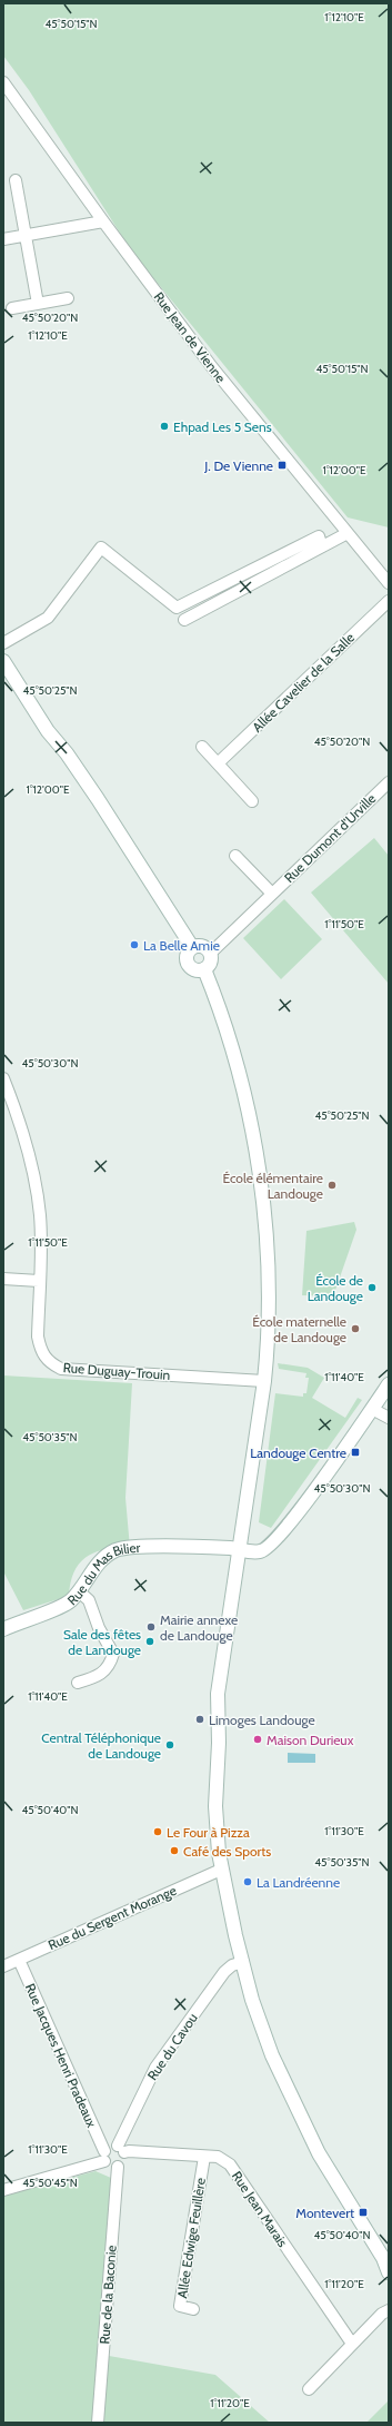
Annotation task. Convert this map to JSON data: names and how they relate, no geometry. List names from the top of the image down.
{
  "streets": {
    "main road": ["Rue du Mas Bilier"],
    "street": [
      "Rue Jean de Vienne",
      "Allée Cavelier de la Salle",
      "Rue Dumont d'Urville",
      "Rue Duguay-Trouin",
      "Rue du Sergent Morange",
      "Rue du Cavou",
      "Rue Jacques Henri Pradeaux",
      "Rue Jean Marais",
      "Allée Edwige Feuillère",
      "Rue de la Baconie"
    ]
  },
  "crossings": [
    ["Rue du Sergent Morange", "Rue Jacques Henri Pradeaux"],
    ["Rue du Cavou", "Rue Jacques Henri Pradeaux"],
    ["Rue du Cavou", "Rue Jean Marais"],
    ["Rue du Cavou", "Rue de la Baconie"],
    ["Rue Jacques Henri Pradeaux", "Rue Jean Marais"],
    ["Rue Jacques Henri Pradeaux", "Rue de la Baconie"],
    ["Rue Jean Marais", "Allée Edwige Feuillère"],
    ["Rue Jean Marais", "Rue de la Baconie"]
  ],
  "places": {
    "other": [
      "Ehpad Les 5 Sens",
      "La Belle Amie",
      "École élémentaire Landouge",
      "École de Landouge",
      "École maternelle de Landouge",
      "Mairie annexe de Landouge",
      "Sale des fêtes de Landouge",
      "Limoges Landouge",
      "Maison Durieux",
      "Central Téléphonique de Landouge",
      "Le Four à Pizza",
      "Café des Sports",
      "La Landréenne"
    ],
    "transit": ["J. De Vienne", "Landouge Centre", "Montevert"]
  },
  "coordinates": [
    "1°12'10\"E",
    "45°50'15\"N",
    "45°50'20\"N",
    "1°12'00\"E",
    "45°50'25\"N",
    "1°11'50\"E",
    "45°50'30\"N",
    "1°11'40\"E",
    "45°50'35\"N",
    "45°50'40\"N",
    "1°11'30\"E",
    "45°50'45\"N",
    "1°11'20\"E"
  ]
}
